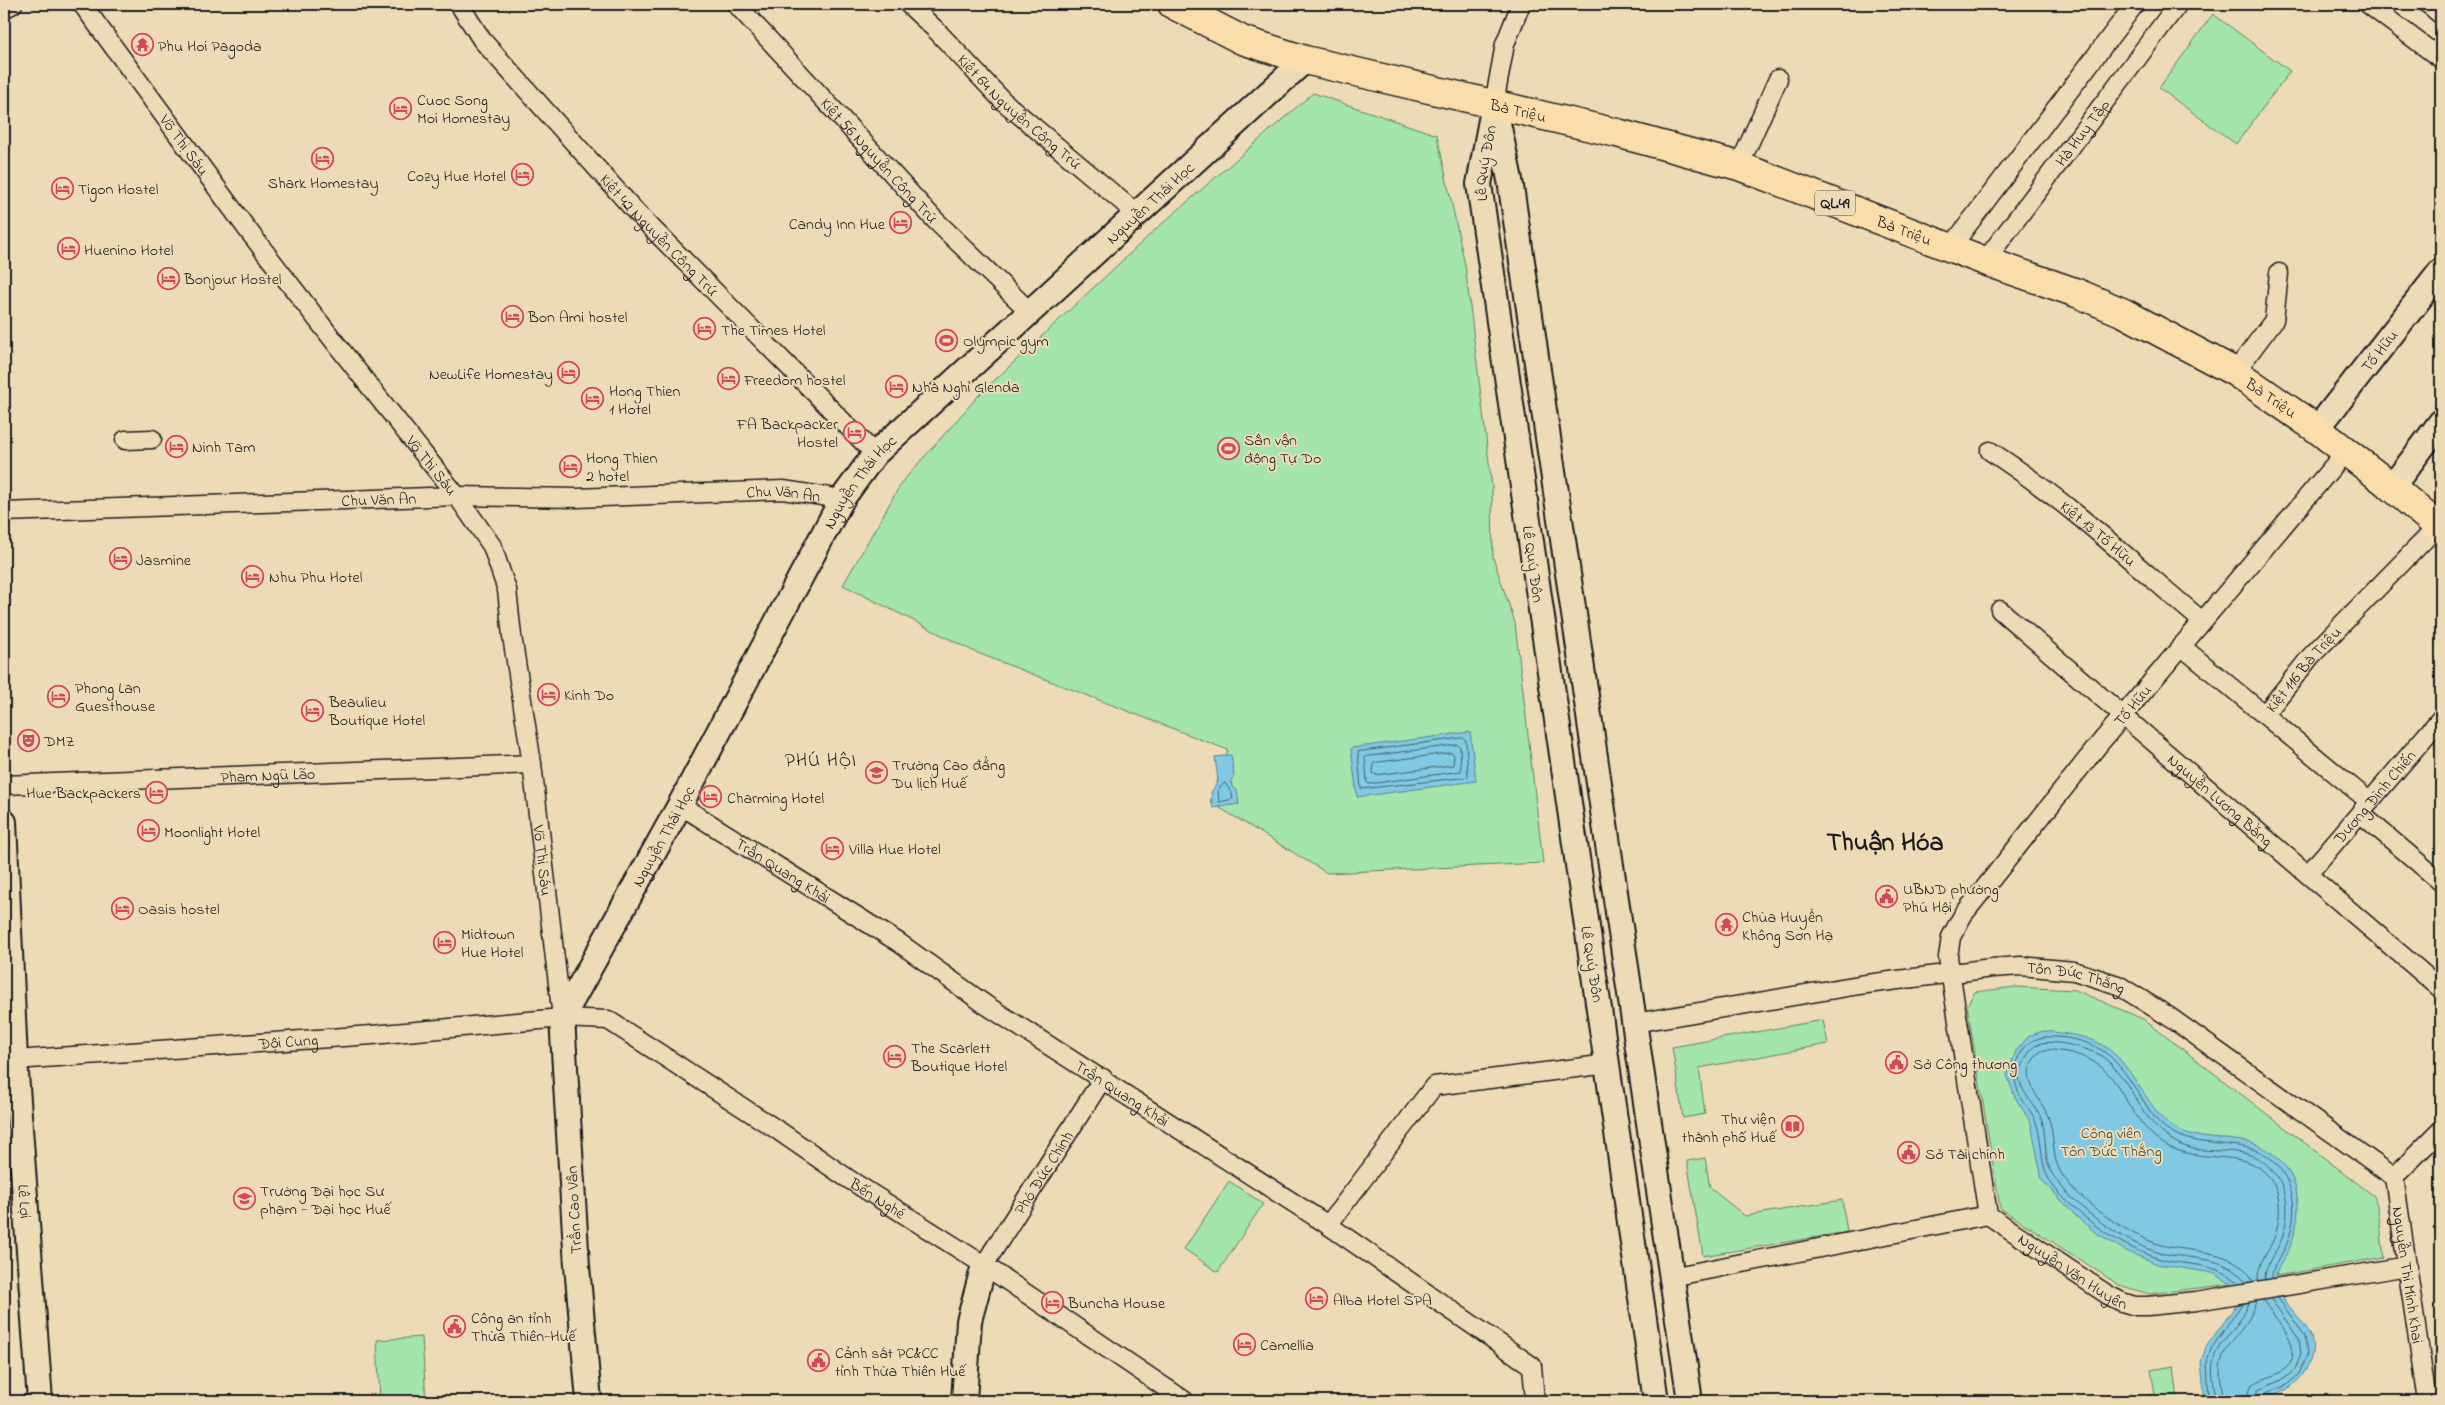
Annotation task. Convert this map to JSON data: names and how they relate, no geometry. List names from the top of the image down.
{
  "streets": {
    "highway": ["Bà Triệu", "QL.49"],
    "street": [
      "Kiệt 64 Nguyễn Công Trứ",
      "Hà Huy Tập",
      "Võ Thị Sáu",
      "Kiệt 56 Nguyễn Công Trứ",
      "Lê Quý Đôn",
      "Nguyễn Thái Học",
      "Kiệt 42 Nguyễn Công Trứ",
      "Tố Hữu",
      "Chu Văn An",
      "Kiệt 13 Tố Hữu",
      "Kiệt 116 Bà Triệu",
      "Phạm Ngũ Lão",
      "Dương Đình Chiến",
      "Nguyễn Lương Bằng",
      "Trần Quang Khải",
      "Tôn Đức Thắng",
      "Đội Cung",
      "Phó Đức Chính",
      "Bến Nghé",
      "Lê Lợi",
      "Trần Cao Vân",
      "Nguyễn Văn Huyên",
      "Nguyễn Thị Minh Khai"
    ]
  },
  "crossings": [
    ["Bà Triệu", "Hà Huy Tập"],
    ["Bà Triệu", "Lê Quý Đôn"],
    ["Bà Triệu", "Nguyễn Thái Học"],
    ["Bà Triệu", "Tố Hữu"],
    ["Bà Triệu", "Kiệt 116 Bà Triệu"],
    ["Kiệt 64 Nguyễn Công Trứ", "Nguyễn Thái Học"],
    ["Võ Thị Sáu", "Nguyễn Thái Học"],
    ["Võ Thị Sáu", "Chu Văn An"],
    ["Võ Thị Sáu", "Phạm Ngũ Lão"],
    ["Võ Thị Sáu", "Đội Cung"],
    ["Võ Thị Sáu", "Bến Nghé"],
    ["Võ Thị Sáu", "Trần Cao Vân"],
    ["Kiệt 56 Nguyễn Công Trứ", "Nguyễn Thái Học"],
    ["Lê Quý Đôn", "Tôn Đức Thắng"],
    ["Nguyễn Thái Học", "Kiệt 42 Nguyễn Công Trứ"],
    ["Nguyễn Thái Học", "Chu Văn An"],
    ["Nguyễn Thái Học", "Trần Quang Khải"],
    ["Nguyễn Thái Học", "Đội Cung"],
    ["Nguyễn Thái Học", "Bến Nghé"],
    ["Nguyễn Thái Học", "Trần Cao Vân"],
    ["Tố Hữu", "Kiệt 13 Tố Hữu"],
    ["Tố Hữu", "Nguyễn Lương Bằng"],
    ["Tố Hữu", "Tôn Đức Thắng"],
    ["Kiệt 116 Bà Triệu", "Dương Đình Chiến"],
    ["Dương Đình Chiến", "Nguyễn Lương Bằng"],
    ["Trần Quang Khải", "Phó Đức Chính"],
    ["Tôn Đức Thắng", "Nguyễn Thị Minh Khai"],
    ["Đội Cung", "Bến Nghé"],
    ["Đội Cung", "Lê Lợi"],
    ["Đội Cung", "Trần Cao Vân"],
    ["Phó Đức Chính", "Bến Nghé"],
    ["Bến Nghé", "Trần Cao Vân"],
    ["Nguyễn Văn Huyên", "Nguyễn Thị Minh Khai"]
  ],
  "districts": ["PHÚ HỘI", "Thuận Hóa"],
  "parks": ["Công viên Tôn Đức Thắng"],
  "places": {
    "temple": ["Phu Hoi Pagoda", "Chùa Huyền Không Sơn Hạ"],
    "hotel": [
      "Cuoc Song Moi Homestay",
      "Shark Homestay",
      "Cozy Hue Hotel",
      "Tigon Hostel",
      "Candy Inn Hue",
      "Huenino Hotel",
      "Bonjour Hostel",
      "Bon Ami hostel",
      "The Times Hotel",
      "NewLife Homestay",
      "Freedom hostel",
      "Nhà Nghỉ Glenda",
      "Hong Thien 1 Hotel",
      "FA Backpacker Hostel",
      "Ninh Tam",
      "Hong Thien 2 hotel",
      "Jasmine",
      "Nhu Phu Hotel",
      "Kinh Do",
      "Phong Lan Guesthouse",
      "Beaulieu Boutique Hotel",
      "Hue Backpackers",
      "Charming Hotel",
      "Moonlight Hotel",
      "Villa Hue Hotel",
      "Oasis hostel",
      "Midtown Hue Hotel",
      "The Scarlett Boutique Hotel",
      "Alba Hotel SPA",
      "Buncha House",
      "Camellia"
    ],
    "sports": ["Olympic gym", "Sân vận động Tự Do"],
    "theatre": ["DMZ"],
    "school or university": ["Trường Cao đẳng Du lịch Huế", "Trường Đại học Sư phạm - Đại học Huế"],
    "public building": [
      "UBND phường Phú Hội",
      "Sở Công thương",
      "Sở Tài chính",
      "Công an tỉnh Thừa Thiên-Huế",
      "Cảnh sát PC&CC tỉnh Thừa Thiên Huế"
    ],
    "library": ["Thư viện thành phố Huế"]
  }
}
